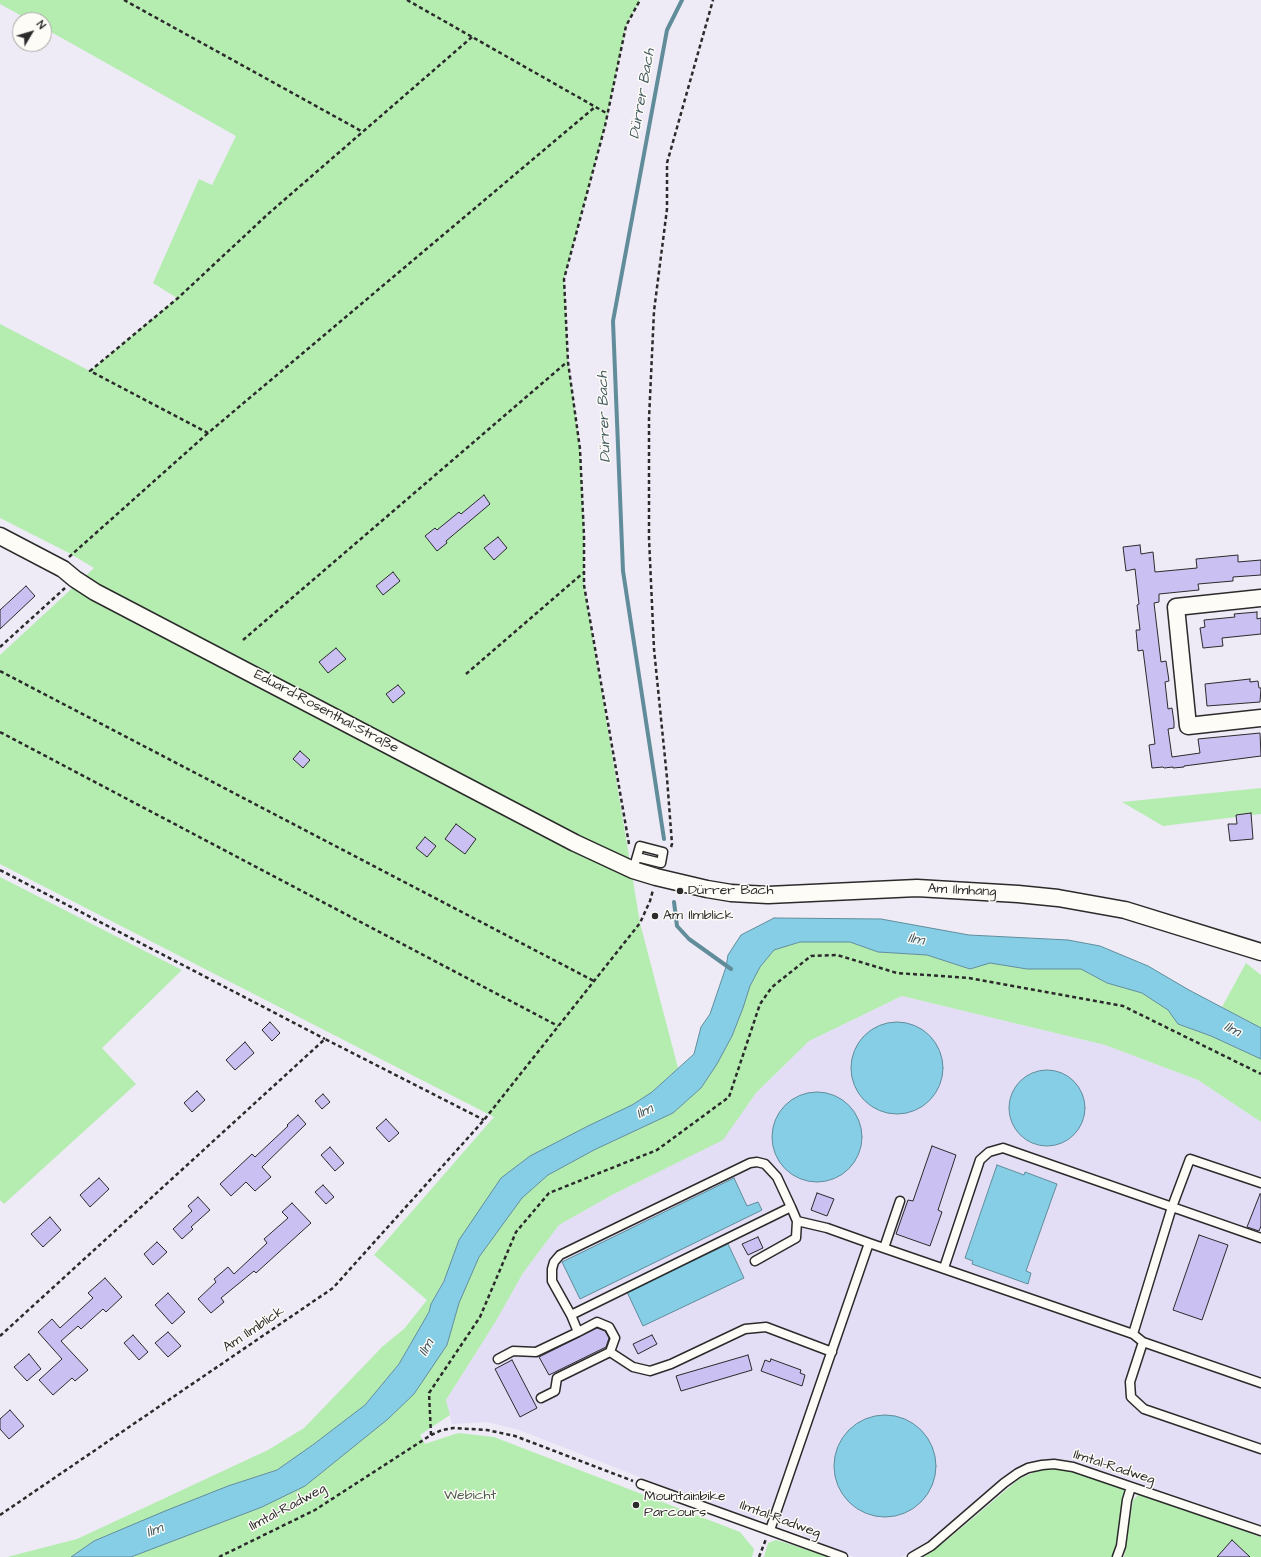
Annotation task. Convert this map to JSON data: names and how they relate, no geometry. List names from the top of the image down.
{
  "streets": {
    "street": ["Eduard-Rosenthal-Straße", "Am Ilmhang"],
    "lane": ["Ilmtal-Radweg"],
    "path": ["Am Ilmblick"]
  },
  "crossings": [
    ["Eduard-Rosenthal-Straße", "Am Ilmhang"],
    ["Eduard-Rosenthal-Straße", "Am Ilmblick"],
    ["Am Ilmhang", "Am Ilmblick"]
  ],
  "water": ["Dürrer Bach", "Ilm"],
  "parks": ["Webicht"],
  "places": ["Dürrer Bach", "Am Ilmblick", "Mountainbike Parcours"],
  "north": "top right"
}
